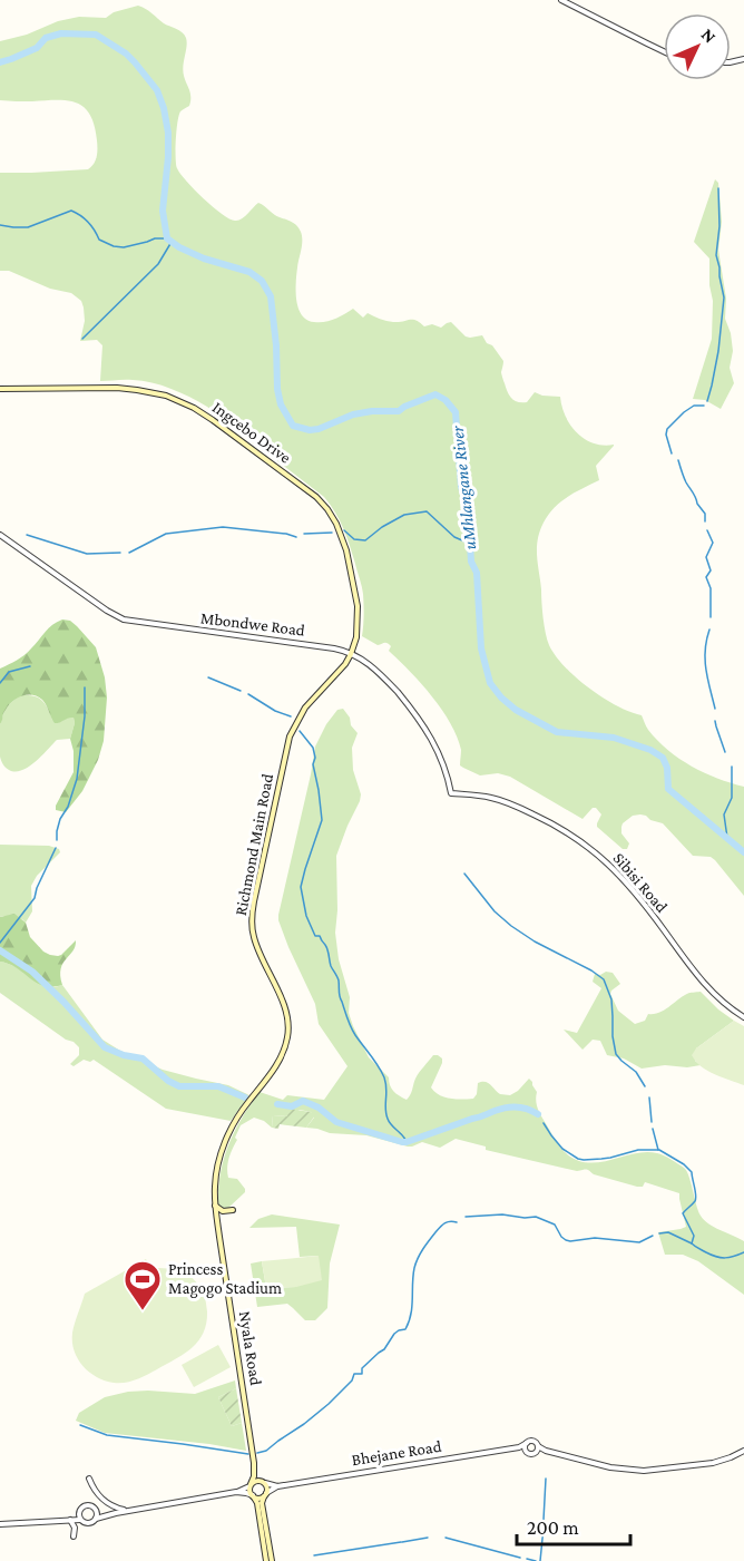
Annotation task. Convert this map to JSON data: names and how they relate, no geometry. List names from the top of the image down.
{
  "streets": {
    "main road": ["Ingcebo Drive", "Richmond Main Road", "Nyala Road"],
    "street": ["Mbondwe Road", "Sibisi Road", "Bhejane Road"]
  },
  "crossings": [
    ["Ingcebo Drive", "Mbondwe Road"],
    ["Ingcebo Drive", "Richmond Main Road"],
    ["Mbondwe Road", "Richmond Main Road"],
    ["Mbondwe Road", "Sibisi Road"],
    ["Richmond Main Road", "Nyala Road"],
    ["Nyala Road", "Bhejane Road"]
  ],
  "water": ["uMhlangane River"],
  "places": {
    "sports": ["Princess Magogo Stadium"]
  },
  "scale_bar": "200 m",
  "north": "top right"
}
